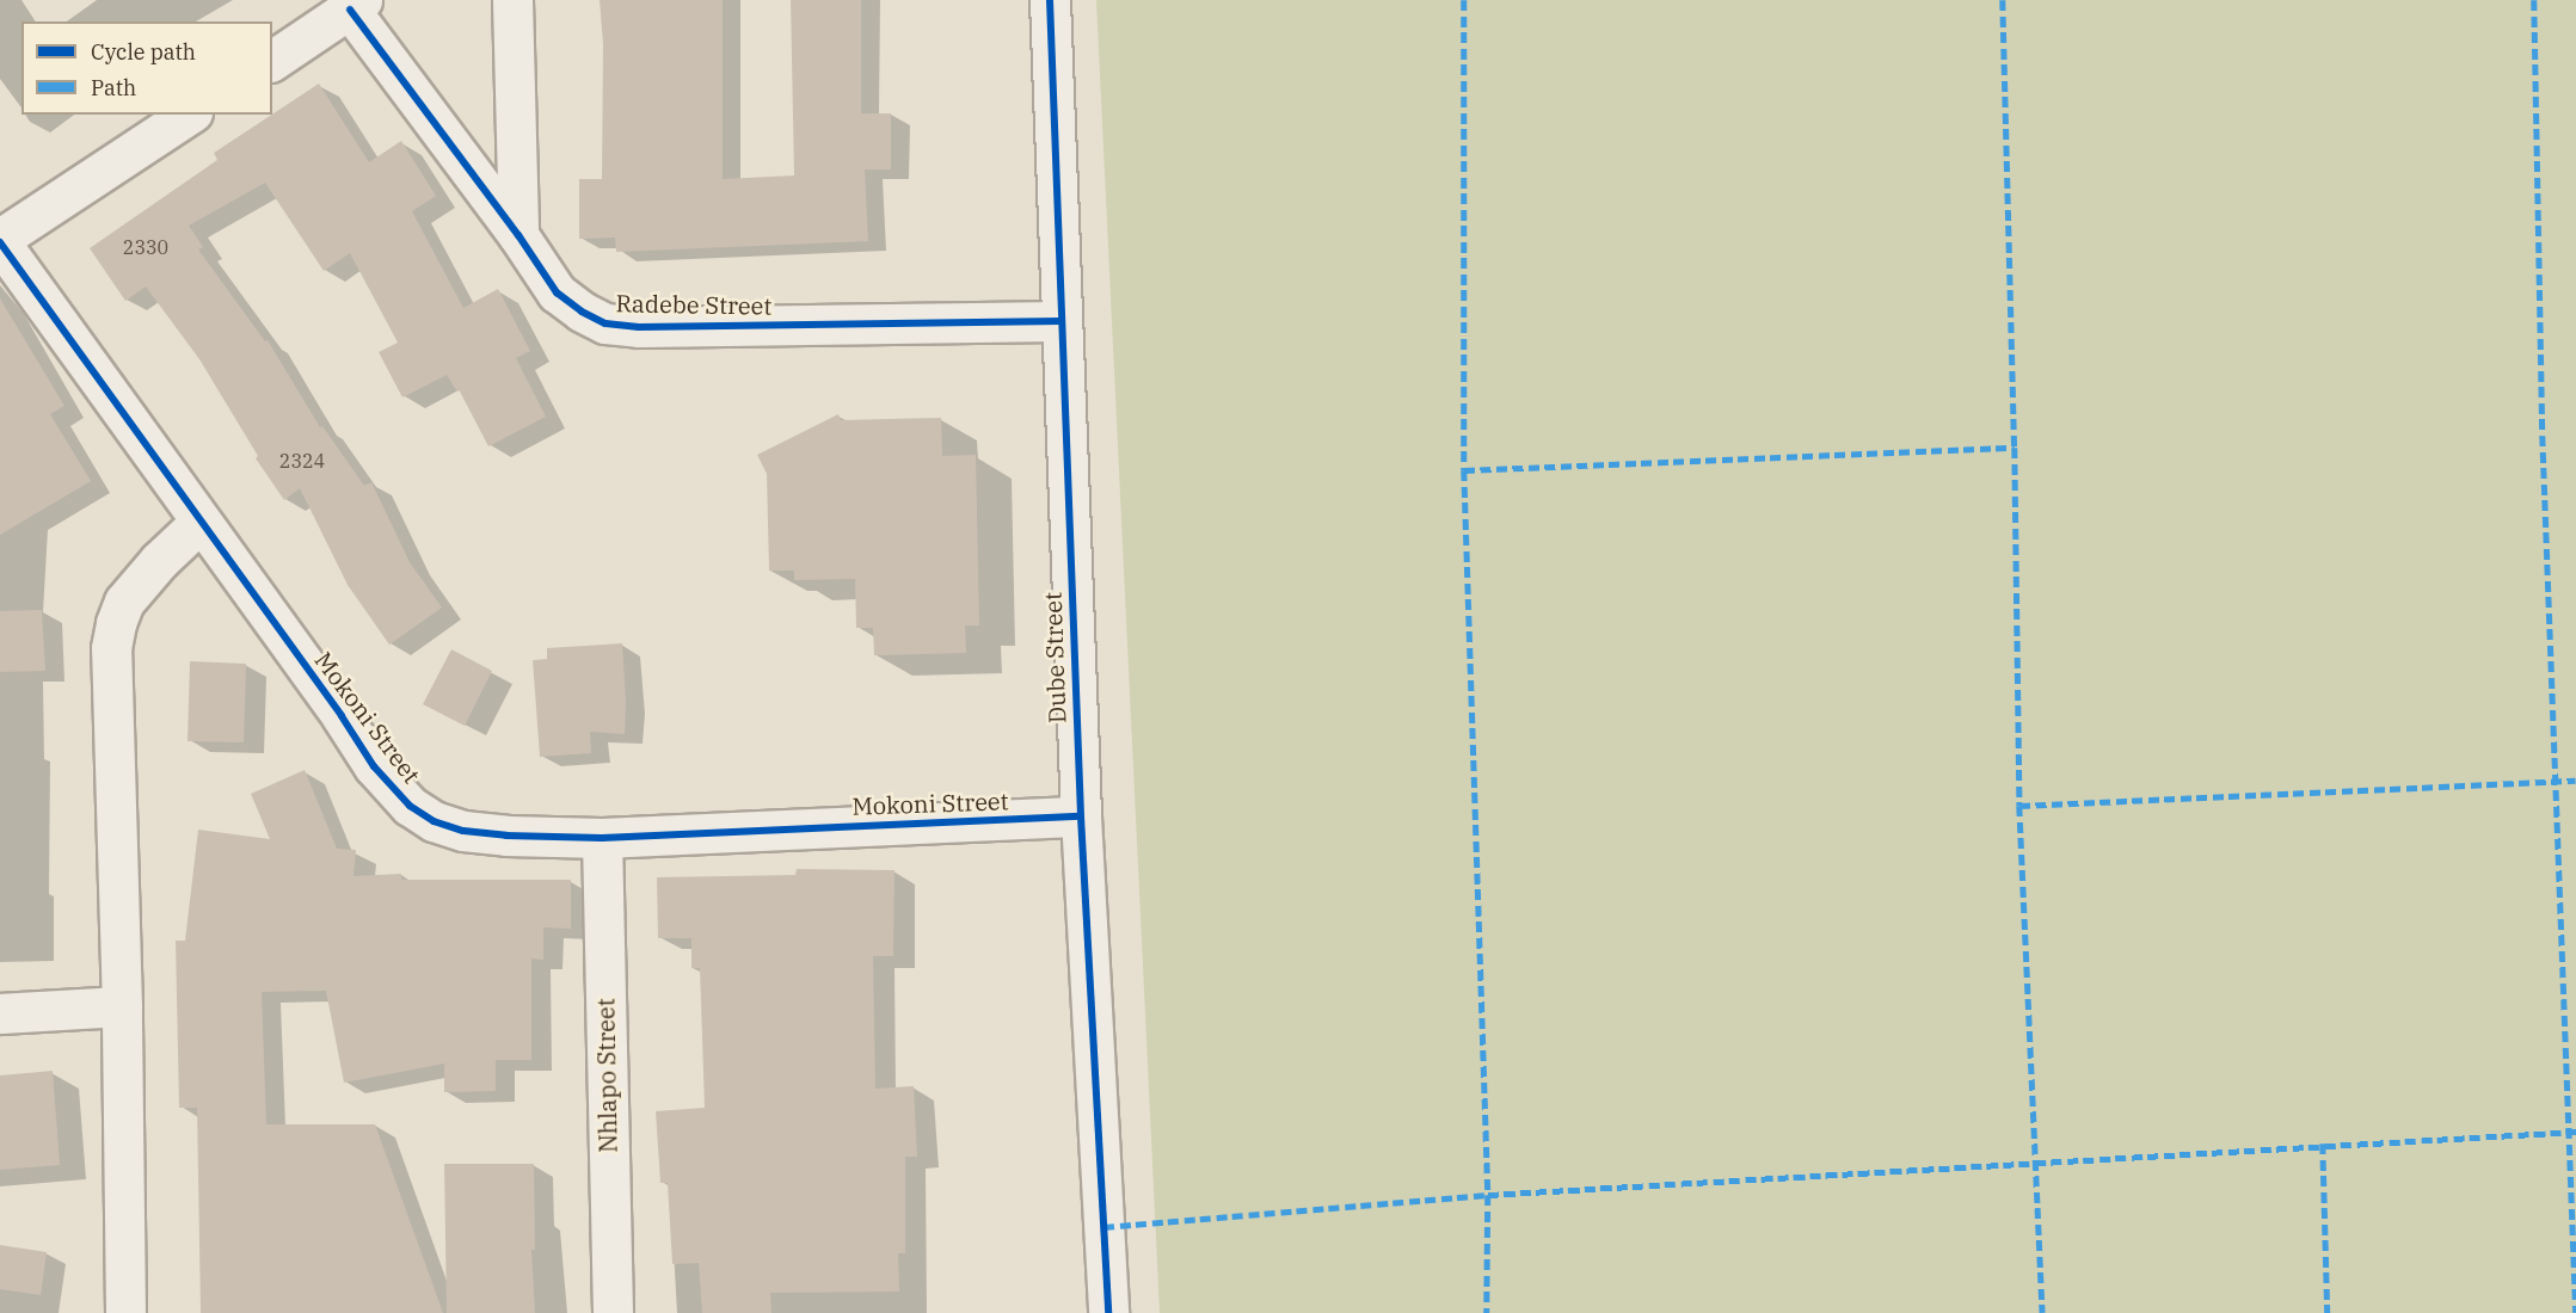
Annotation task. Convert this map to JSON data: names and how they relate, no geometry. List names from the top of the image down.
{
  "streets": {
    "street": [
      "Radebe Street",
      "Dube Street",
      "Mokoni Street",
      "Nhlapo Street"
    ]
  },
  "crossings": [
    ["Radebe Street", "Dube Street"],
    ["Dube Street", "Mokoni Street"],
    ["Mokoni Street", "Nhlapo Street"]
  ],
  "house_numbers": ["2330", "2324"],
  "legend": ["Cycle path", "Path"]
}
